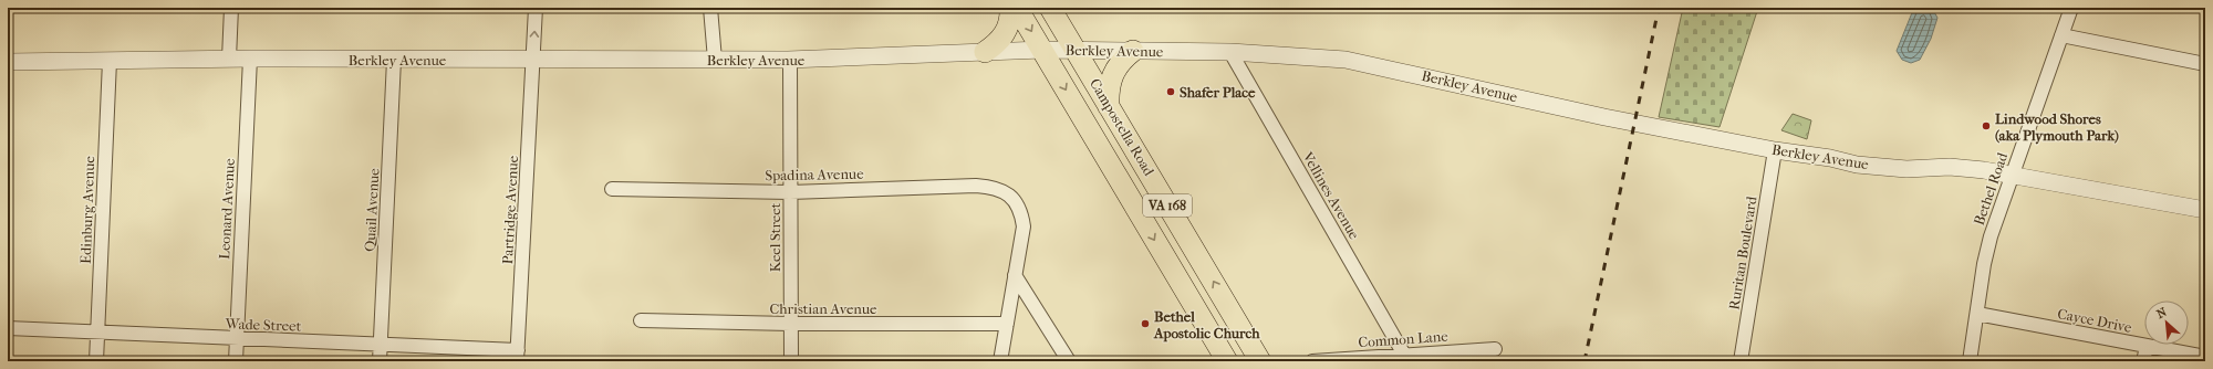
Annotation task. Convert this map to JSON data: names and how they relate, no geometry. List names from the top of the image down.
{
  "streets": {
    "main road": ["Campostella Road", "VA 168"],
    "street": [
      "Berkley Avenue",
      "Spadina Avenue",
      "Bethel Road",
      "Vellines Avenue",
      "Leonard Avenue",
      "Edinburg Avenue",
      "Quail Avenue",
      "Partridge Avenue",
      "Keel Street",
      "Ruritan Boulevard",
      "Christian Avenue",
      "Cayce Drive",
      "Wade Street",
      "Common Lane"
    ]
  },
  "crossings": [
    ["Berkley Avenue", "Campostella Road"],
    ["Berkley Avenue", "Bethel Road"],
    ["Berkley Avenue", "Vellines Avenue"],
    ["Berkley Avenue", "Leonard Avenue"],
    ["Berkley Avenue", "Edinburg Avenue"],
    ["Berkley Avenue", "Quail Avenue"],
    ["Berkley Avenue", "Partridge Avenue"],
    ["Berkley Avenue", "Keel Street"],
    ["Berkley Avenue", "Ruritan Boulevard"],
    ["Spadina Avenue", "Keel Street"],
    ["Bethel Road", "Cayce Drive"],
    ["Vellines Avenue", "Common Lane"],
    ["Leonard Avenue", "Wade Street"],
    ["Edinburg Avenue", "Wade Street"],
    ["Quail Avenue", "Wade Street"],
    ["Partridge Avenue", "Wade Street"],
    ["Keel Street", "Christian Avenue"]
  ],
  "places": ["Shafer Place", "Lindwood Shores (aka Plymouth Park)", "Bethel Apostolic Church"],
  "north": "top left"
}
